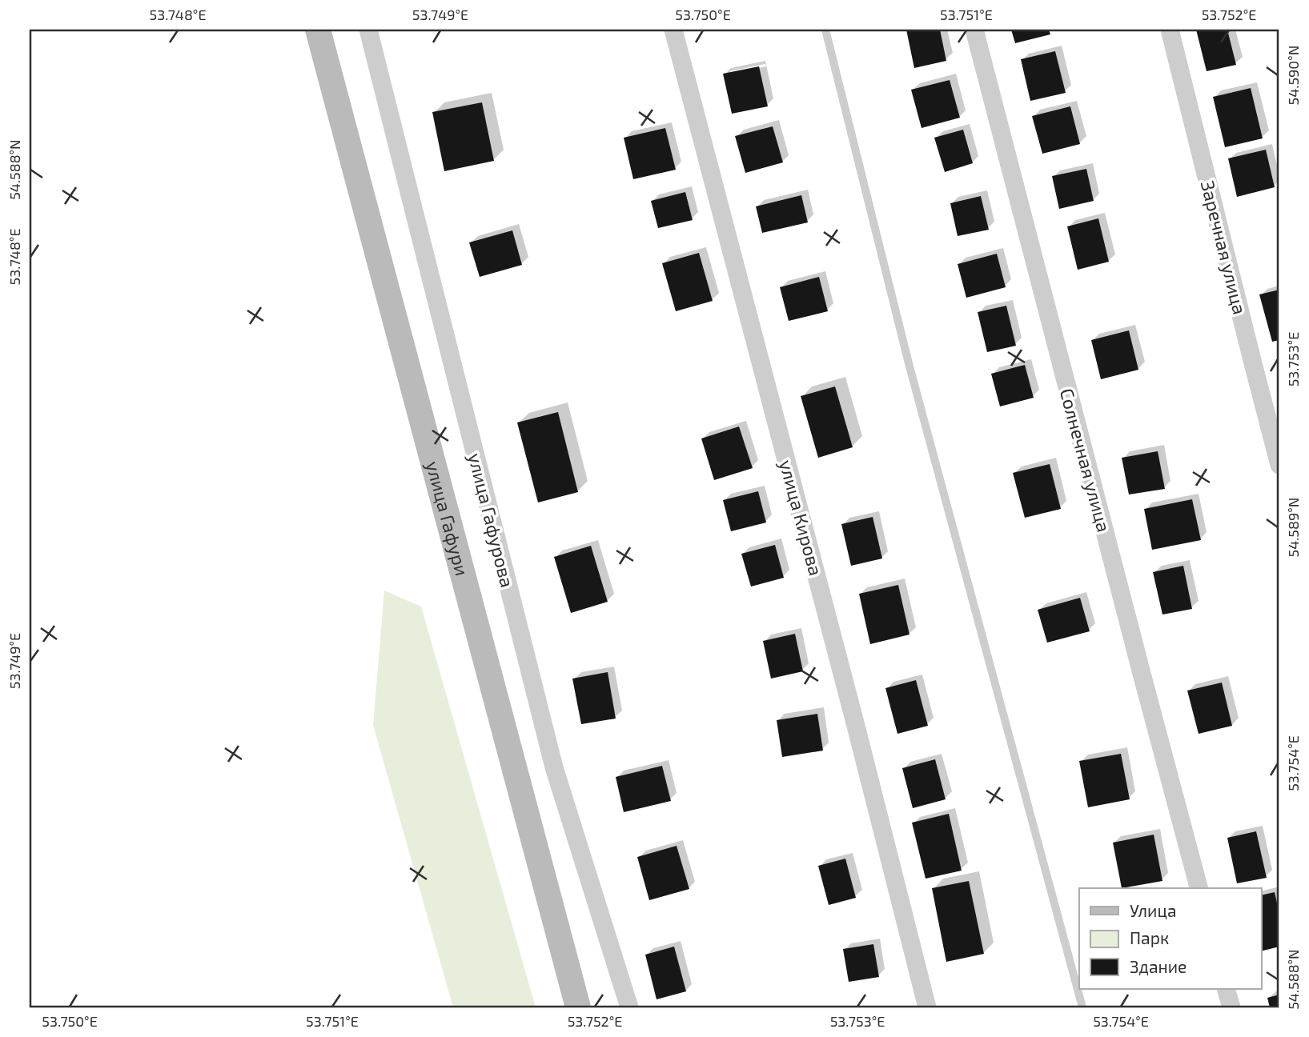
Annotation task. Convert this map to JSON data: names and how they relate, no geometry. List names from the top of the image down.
{
  "streets": {
    "main road": ["улица Гафури"],
    "street": [
      "Заречная улица",
      "Солнечная улица",
      "улица Кирова",
      "улица Гафурова"
    ]
  },
  "legend": ["Улица", "Парк", "Здание"],
  "coordinates": [
    "53.748°E",
    "53.749°E",
    "53.750°E",
    "53.751°E",
    "53.752°E",
    "54.590°N",
    "54.588°N",
    "53.753°E",
    "54.589°N",
    "53.754°E"
  ]
}
